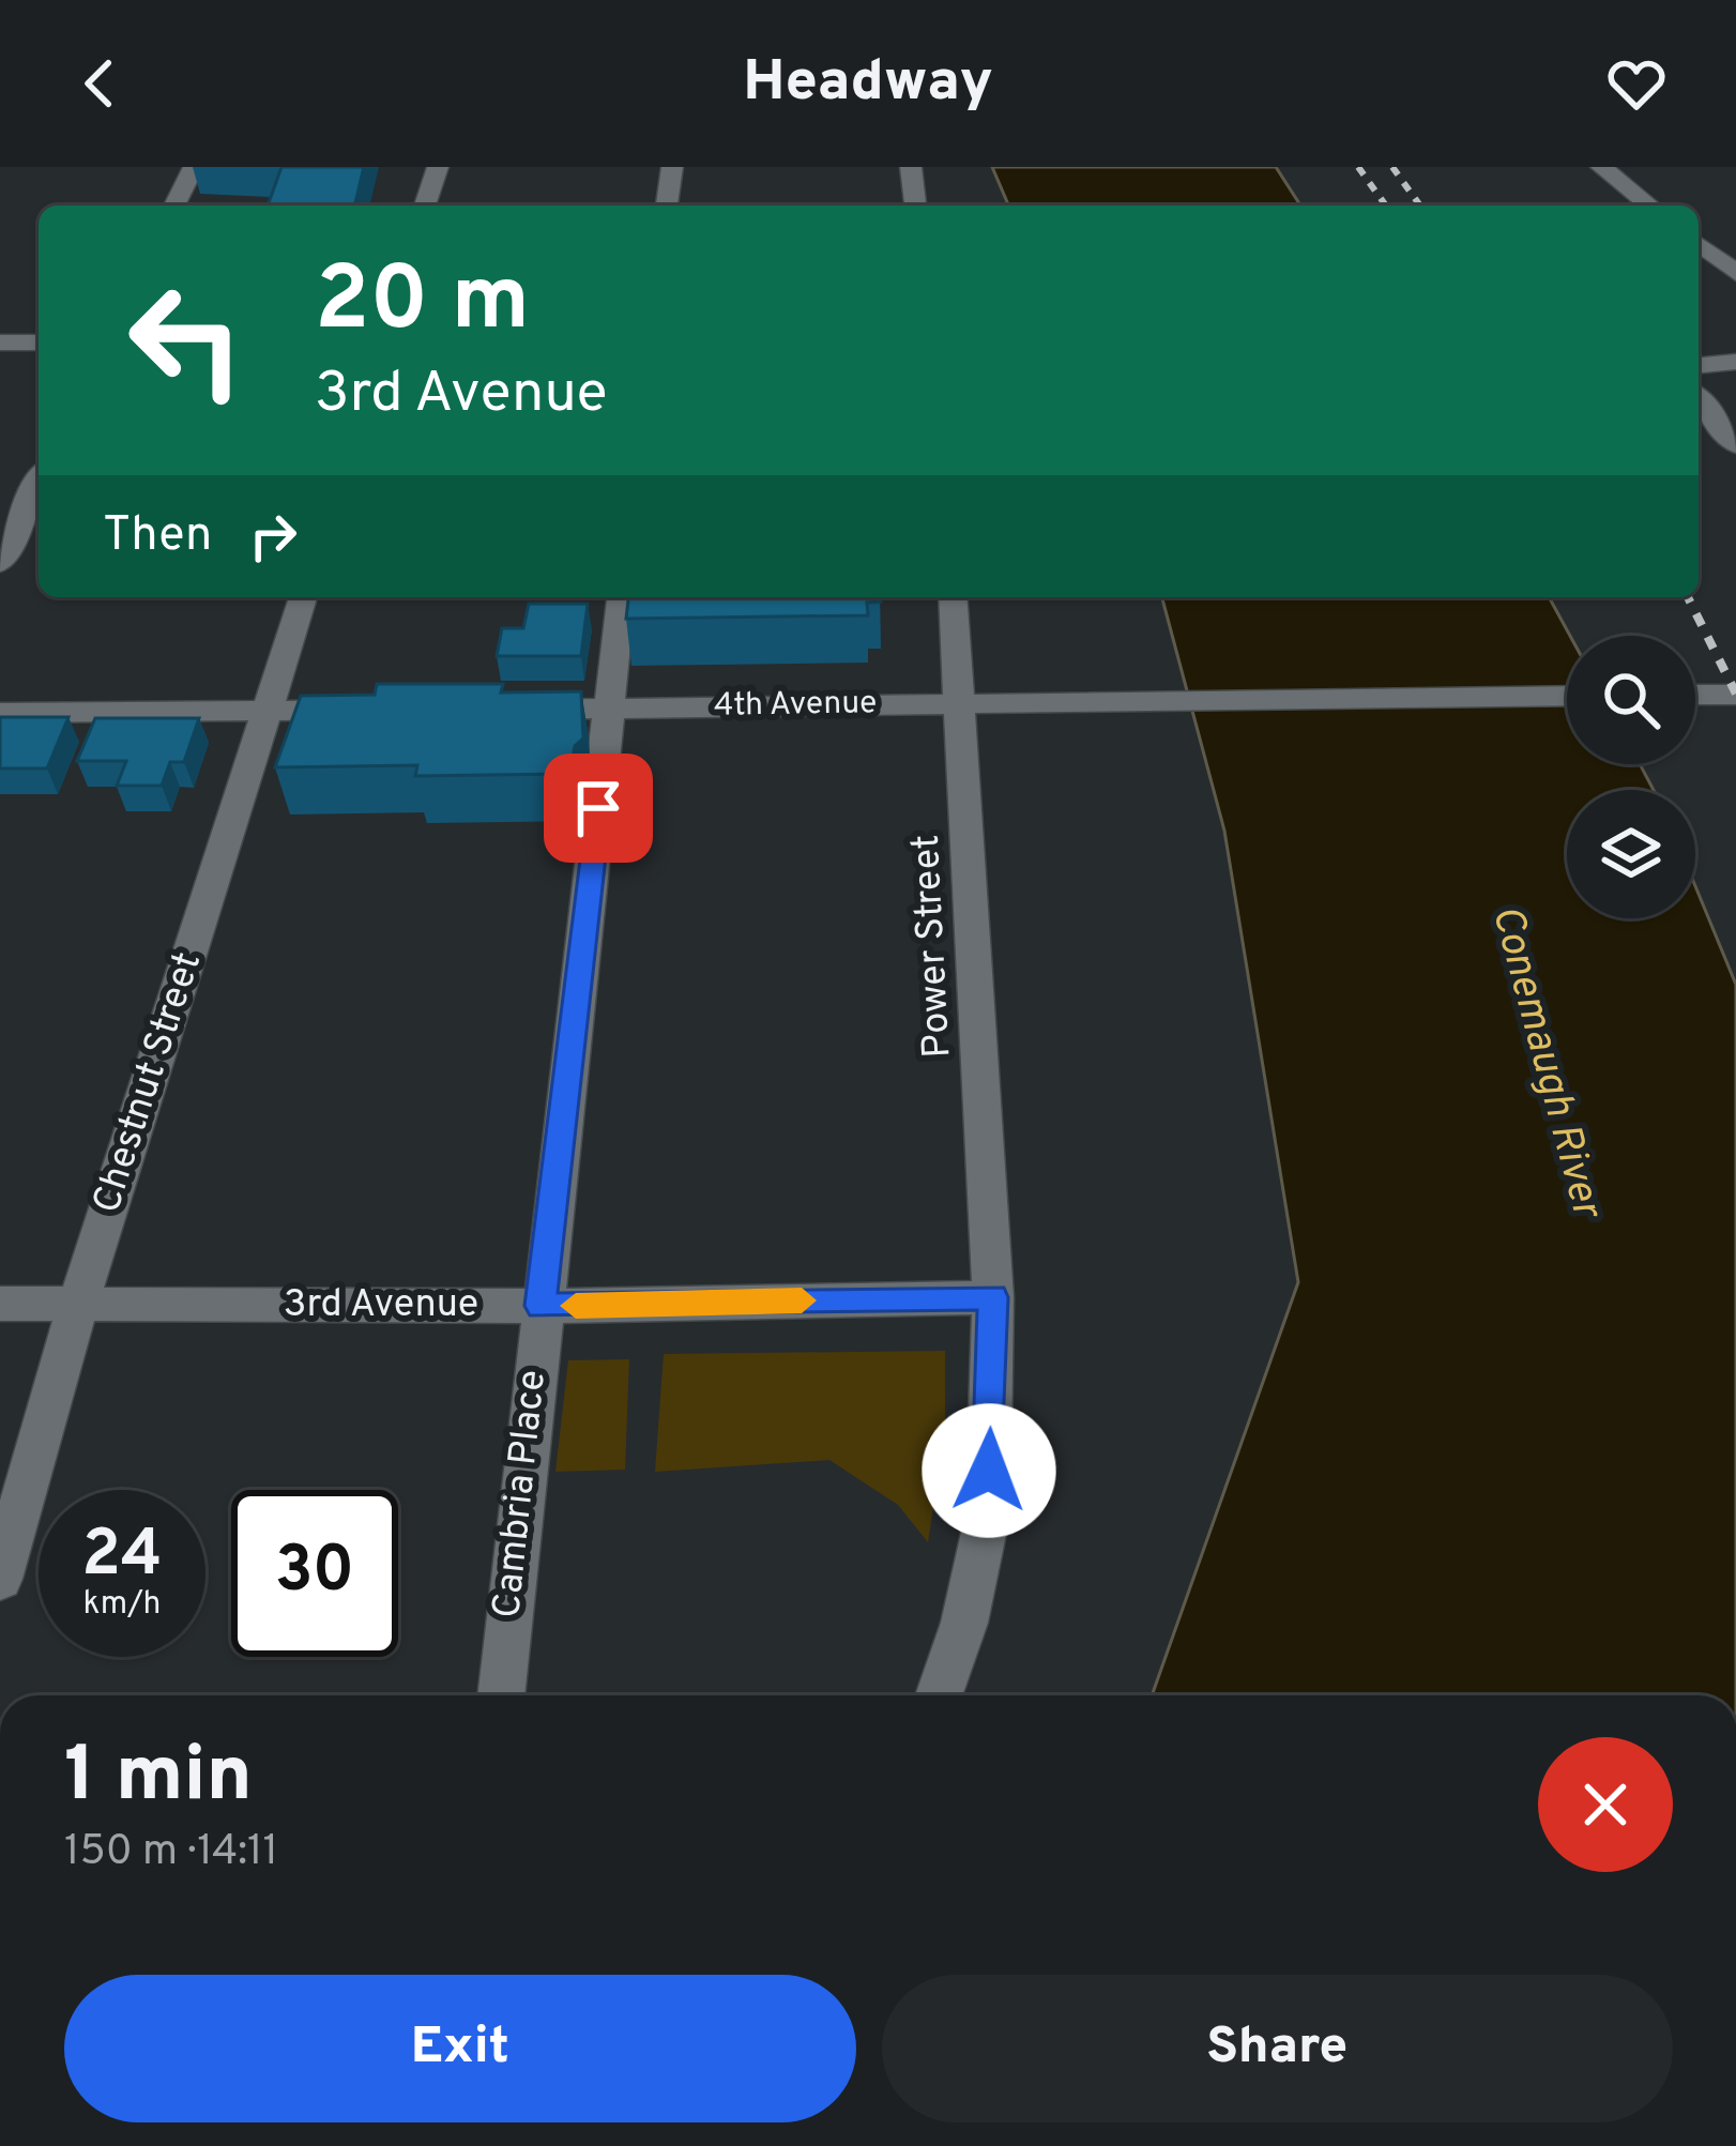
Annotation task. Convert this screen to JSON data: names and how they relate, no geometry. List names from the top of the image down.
{
  "streets": {
    "street": [
      "4th Avenue",
      "Power Street",
      "Chestnut Street",
      "3rd Avenue",
      "Cambria Place"
    ]
  },
  "crossings": [
    ["4th Avenue", "Power Street"],
    ["4th Avenue", "Cambria Place"],
    ["Power Street", "3rd Avenue"],
    ["Chestnut Street", "3rd Avenue"],
    ["3rd Avenue", "Cambria Place"]
  ],
  "water": ["Conemaugh River"],
  "page": {
    "header": "Headway",
    "turn": ["20 m", "3rd Avenue"],
    "then": "Then",
    "speed": "24 km/h",
    "limit": "30",
    "heading": ["1 min", "150 m · 14:11"],
    "buttons": ["Exit", "Share"]
  }
}
